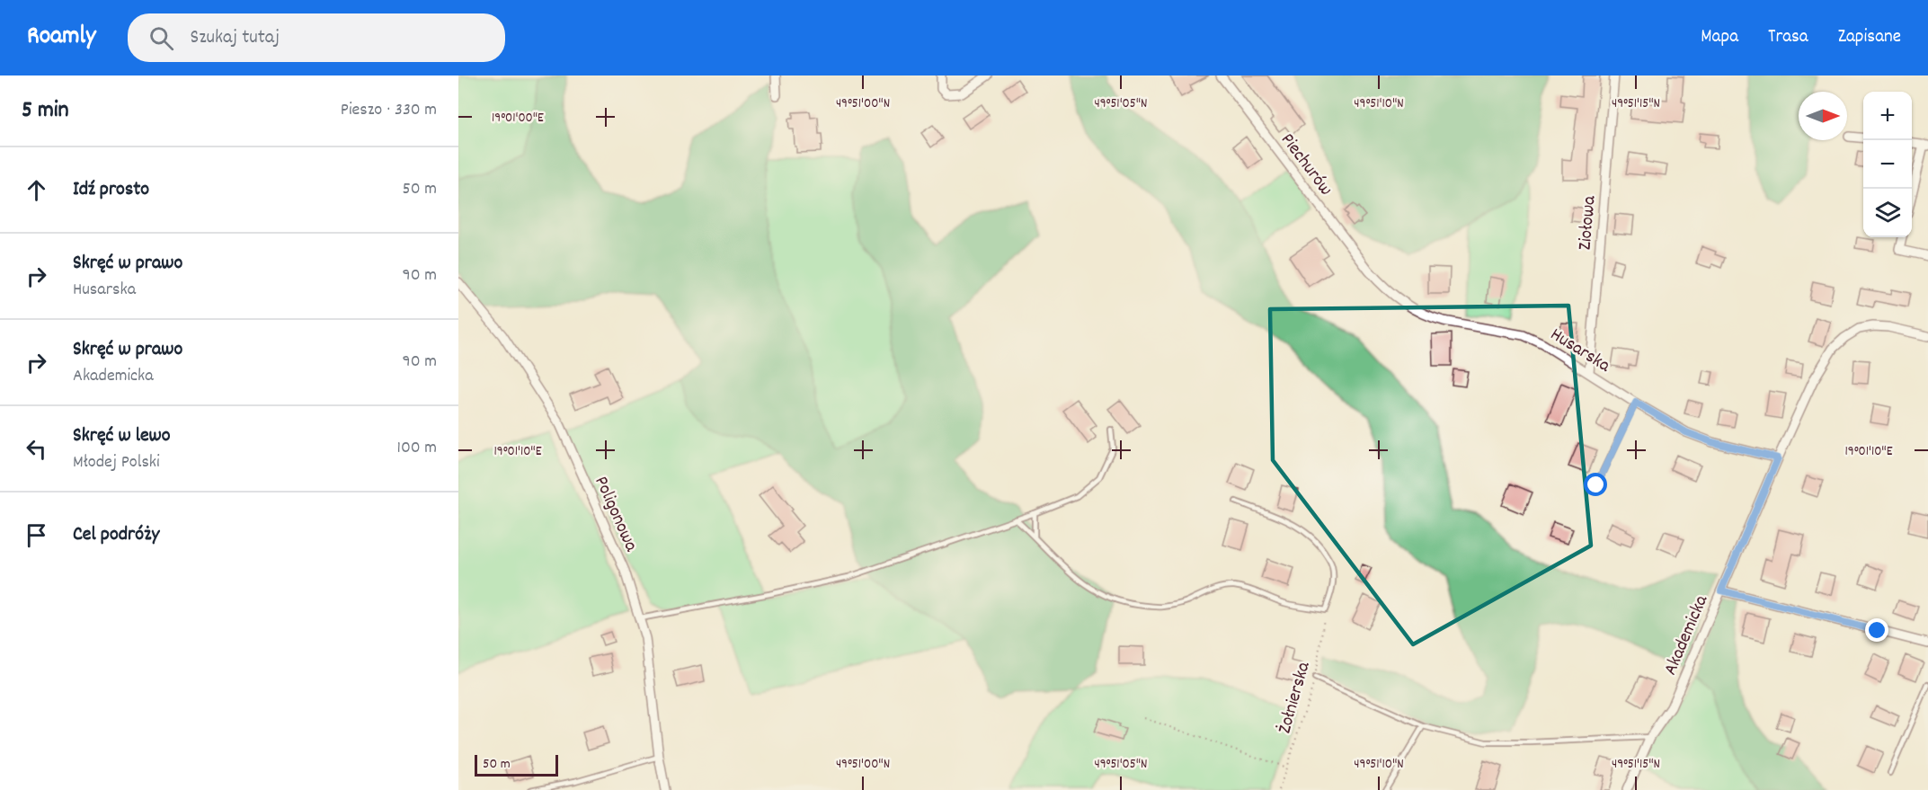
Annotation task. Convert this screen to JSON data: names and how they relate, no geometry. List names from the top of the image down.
{
  "streets": {
    "street": [
      "Piechurów",
      "Ziołowa",
      "Husarska",
      "Poligonowa",
      "Akademicka"
    ],
    "path": ["Żołnierska"]
  },
  "crossings": [
    ["Piechurów", "Husarska"],
    ["Ziołowa", "Husarska"],
    ["Husarska", "Akademicka"]
  ],
  "scale_bar": "50 m",
  "north": "right",
  "page": {
    "header": "Roamly",
    "search": "Szukaj tutaj",
    "nav": ["Mapa", "Trasa", "Zapisane"],
    "heading": ["5 min", "Pieszo · 330 m"],
    "map_buttons": ["+", "−"],
    "list": [
      ["Idź prosto", "50 m"],
      ["Skręć w prawo", "Husarska", "90 m"],
      ["Skręć w prawo", "Akademicka", "90 m"],
      ["Skręć w lewo", "Młodej Polski", "100 m"],
      "Cel podróży"
    ],
    "scale": "50 m"
  },
  "coordinates": [
    "49°51'00\"N",
    "49°51'05\"N",
    "49°51'10\"N",
    "49°51'15\"N",
    "19°01'00\"E",
    "19°01'10\"E"
  ]
}
